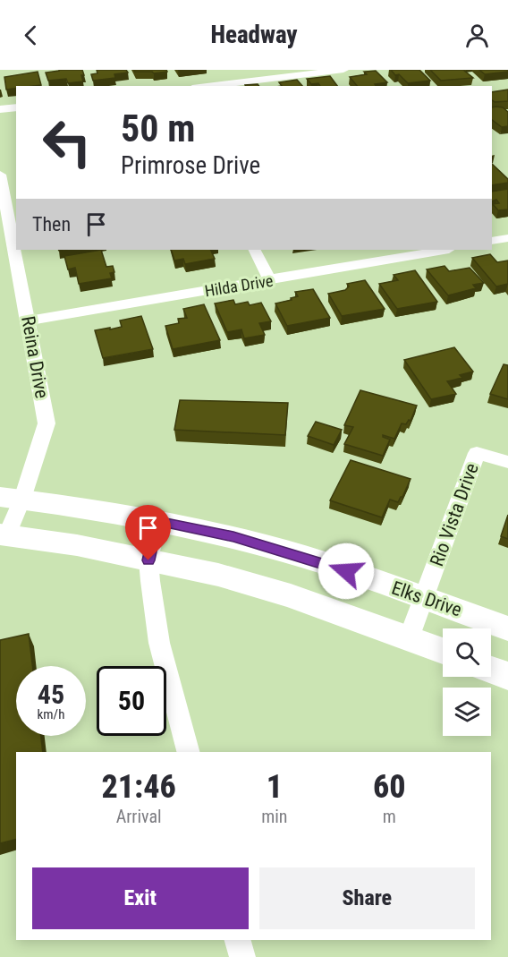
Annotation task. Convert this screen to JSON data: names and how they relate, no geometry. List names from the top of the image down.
{
  "streets": {
    "main road": ["Elks Drive"],
    "street": ["Hilda Drive", "Reina Drive", "Rio Vista Drive"]
  },
  "crossings": [
    ["Hilda Drive", "Reina Drive"],
    ["Reina Drive", "Elks Drive"],
    ["Rio Vista Drive", "Elks Drive"]
  ],
  "page": {
    "header": "Headway",
    "turn": ["50 m", "Primrose Drive"],
    "then": "Then",
    "speed": "45 km/h",
    "limit": "50",
    "eta": [
      "21:46",
      "Arrival",
      "1",
      "min",
      "60",
      "m"
    ],
    "buttons": ["Exit", "Share"]
  }
}
